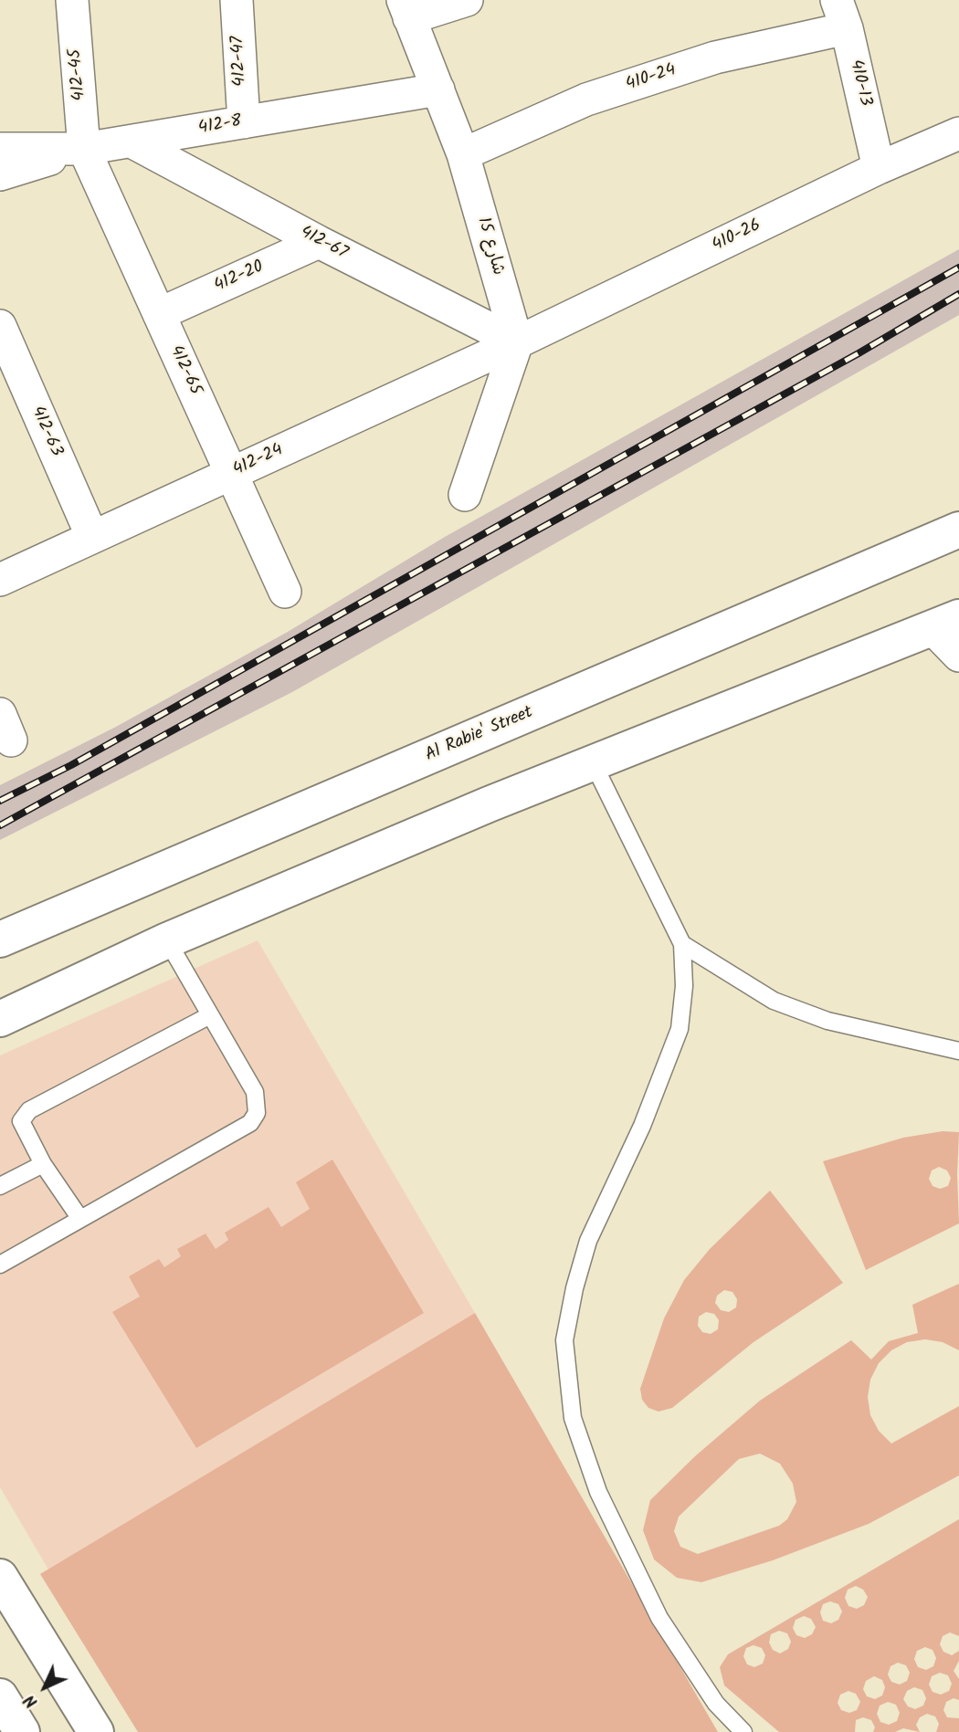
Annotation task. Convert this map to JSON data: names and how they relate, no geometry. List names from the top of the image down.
{
  "streets": {
    "main road": ["Al Rabie' Street"],
    "street": [
      "412-47",
      "412-45",
      "410-24",
      "410-13",
      "412-8",
      "410-26",
      "412-67",
      "شارع 15",
      "412-20",
      "412-65",
      "412-63",
      "412-24"
    ]
  },
  "crossings": [
    ["412-47", "412-8"],
    ["412-45", "412-8"],
    ["412-45", "412-65"],
    ["410-24", "410-13"],
    ["410-24", "شارع 15"],
    ["410-13", "410-26"],
    ["412-8", "412-67"],
    ["412-8", "شارع 15"],
    ["412-8", "412-65"],
    ["410-26", "412-67"],
    ["410-26", "شارع 15"],
    ["410-26", "412-24"],
    ["412-67", "شارع 15"],
    ["412-67", "412-20"],
    ["412-67", "412-24"],
    ["شارع 15", "412-24"],
    ["412-20", "412-65"],
    ["412-65", "412-24"],
    ["412-63", "412-24"]
  ],
  "north": "bottom left"
}
